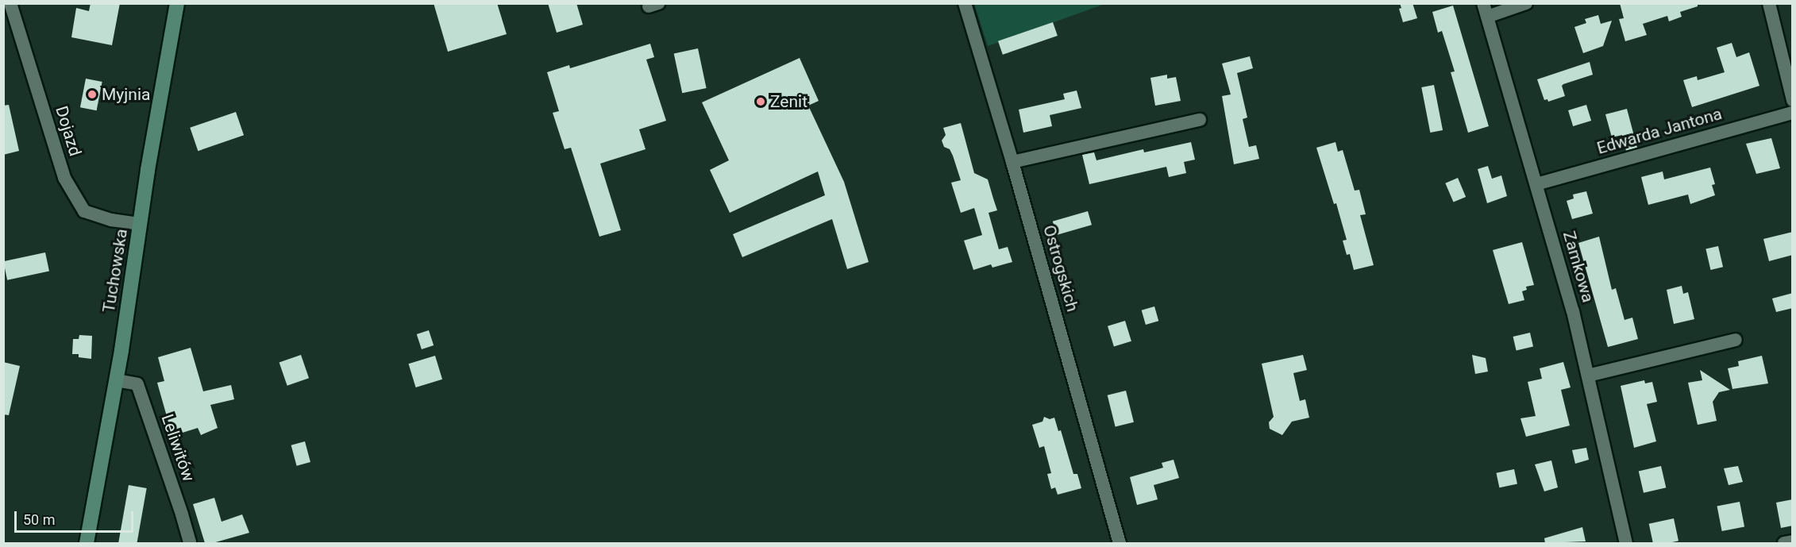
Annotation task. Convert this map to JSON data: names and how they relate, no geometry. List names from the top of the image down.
{
  "streets": {
    "street": [
      "Dojazd",
      "Edwarda Jantona",
      "Zamkowa",
      "Ostrogskich",
      "Tuchowska",
      "Leliwitów"
    ]
  },
  "crossings": [
    ["Dojazd", "Tuchowska"],
    ["Edwarda Jantona", "Zamkowa"],
    ["Tuchowska", "Leliwitów"]
  ],
  "places": ["Myjnia", "Zenit"],
  "scale_bar": "50 m"
}
